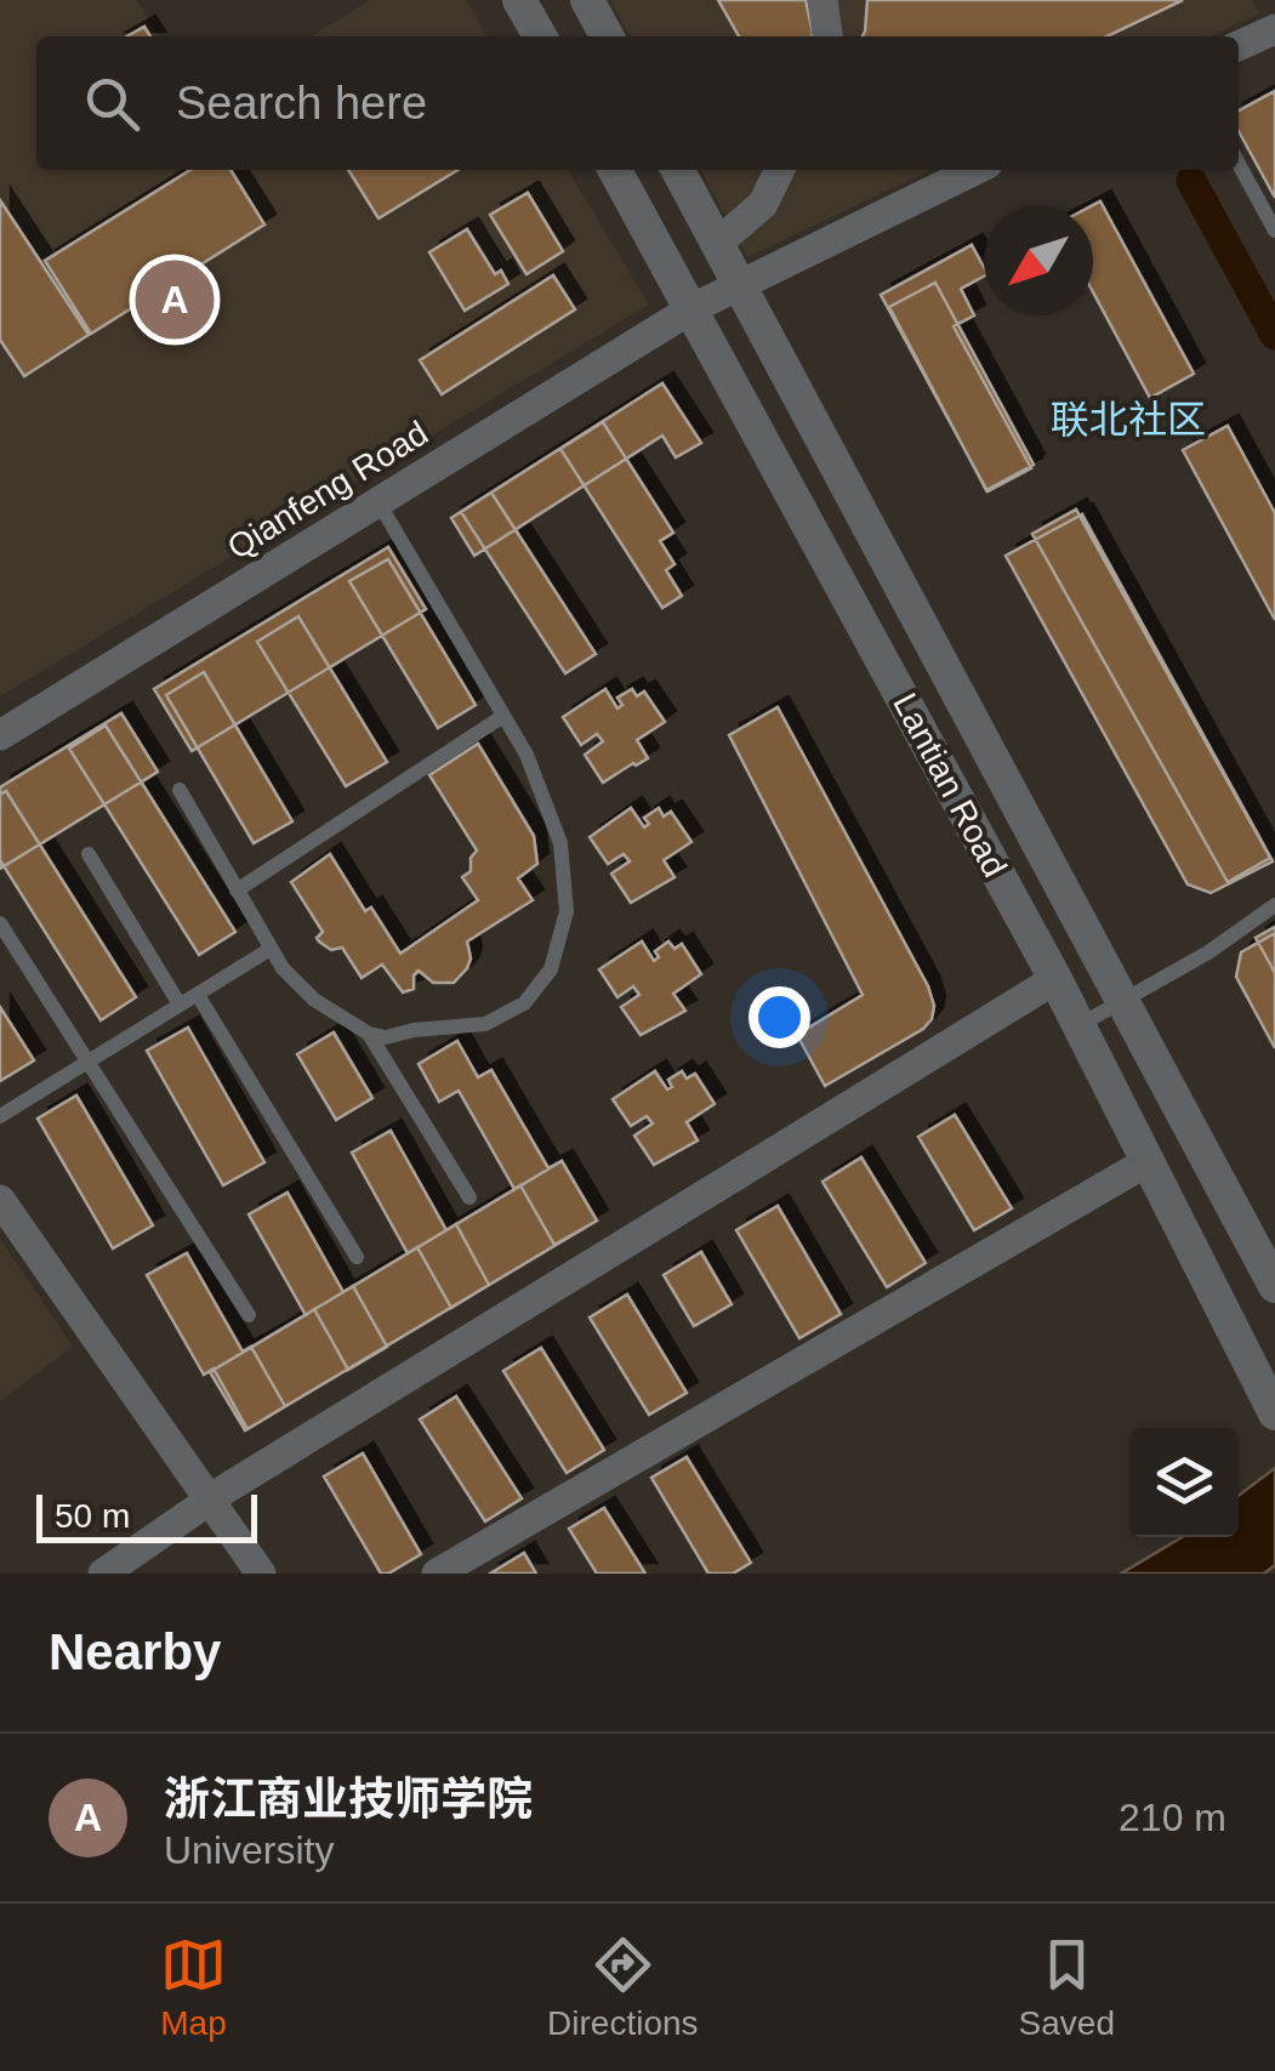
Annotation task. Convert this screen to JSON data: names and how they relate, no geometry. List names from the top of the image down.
{
  "streets": {
    "street": ["Qianfeng Road", "Lantian Road"]
  },
  "crossings": [
    ["Qianfeng Road", "Lantian Road"]
  ],
  "districts": ["联北社区"],
  "scale_bar": "50 m",
  "north": "bottom left",
  "page": {
    "search": "Search here",
    "pins": "A",
    "scale": "50 m",
    "heading": "Nearby",
    "list": [
      {
        "mark": "A",
        "name": "浙江商业技师学院",
        "note": "University",
        "value": "210 m"
      }
    ],
    "nav": ["Map", "Directions", "Saved"]
  }
}
